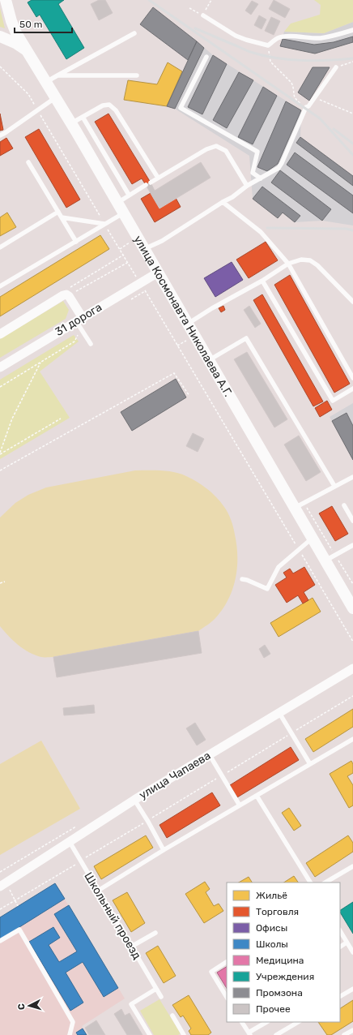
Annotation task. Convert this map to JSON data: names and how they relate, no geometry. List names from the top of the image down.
{
  "streets": {
    "street": ["улица Космонавта Николаева А.Г.", "31 дорога", "улица Чапаева"],
    "lane": ["Школьный проезд"]
  },
  "crossings": [
    ["улица Космонавта Николаева А.Г.", "31 дорога"],
    ["улица Чапаева", "Школьный проезд"]
  ],
  "legend": [
    "Жильё",
    "Торговля",
    "Офисы",
    "Школы",
    "Медицина",
    "Учреждения",
    "Промзона",
    "Прочее"
  ],
  "scale_bar": "50 m",
  "north": "left"
}
